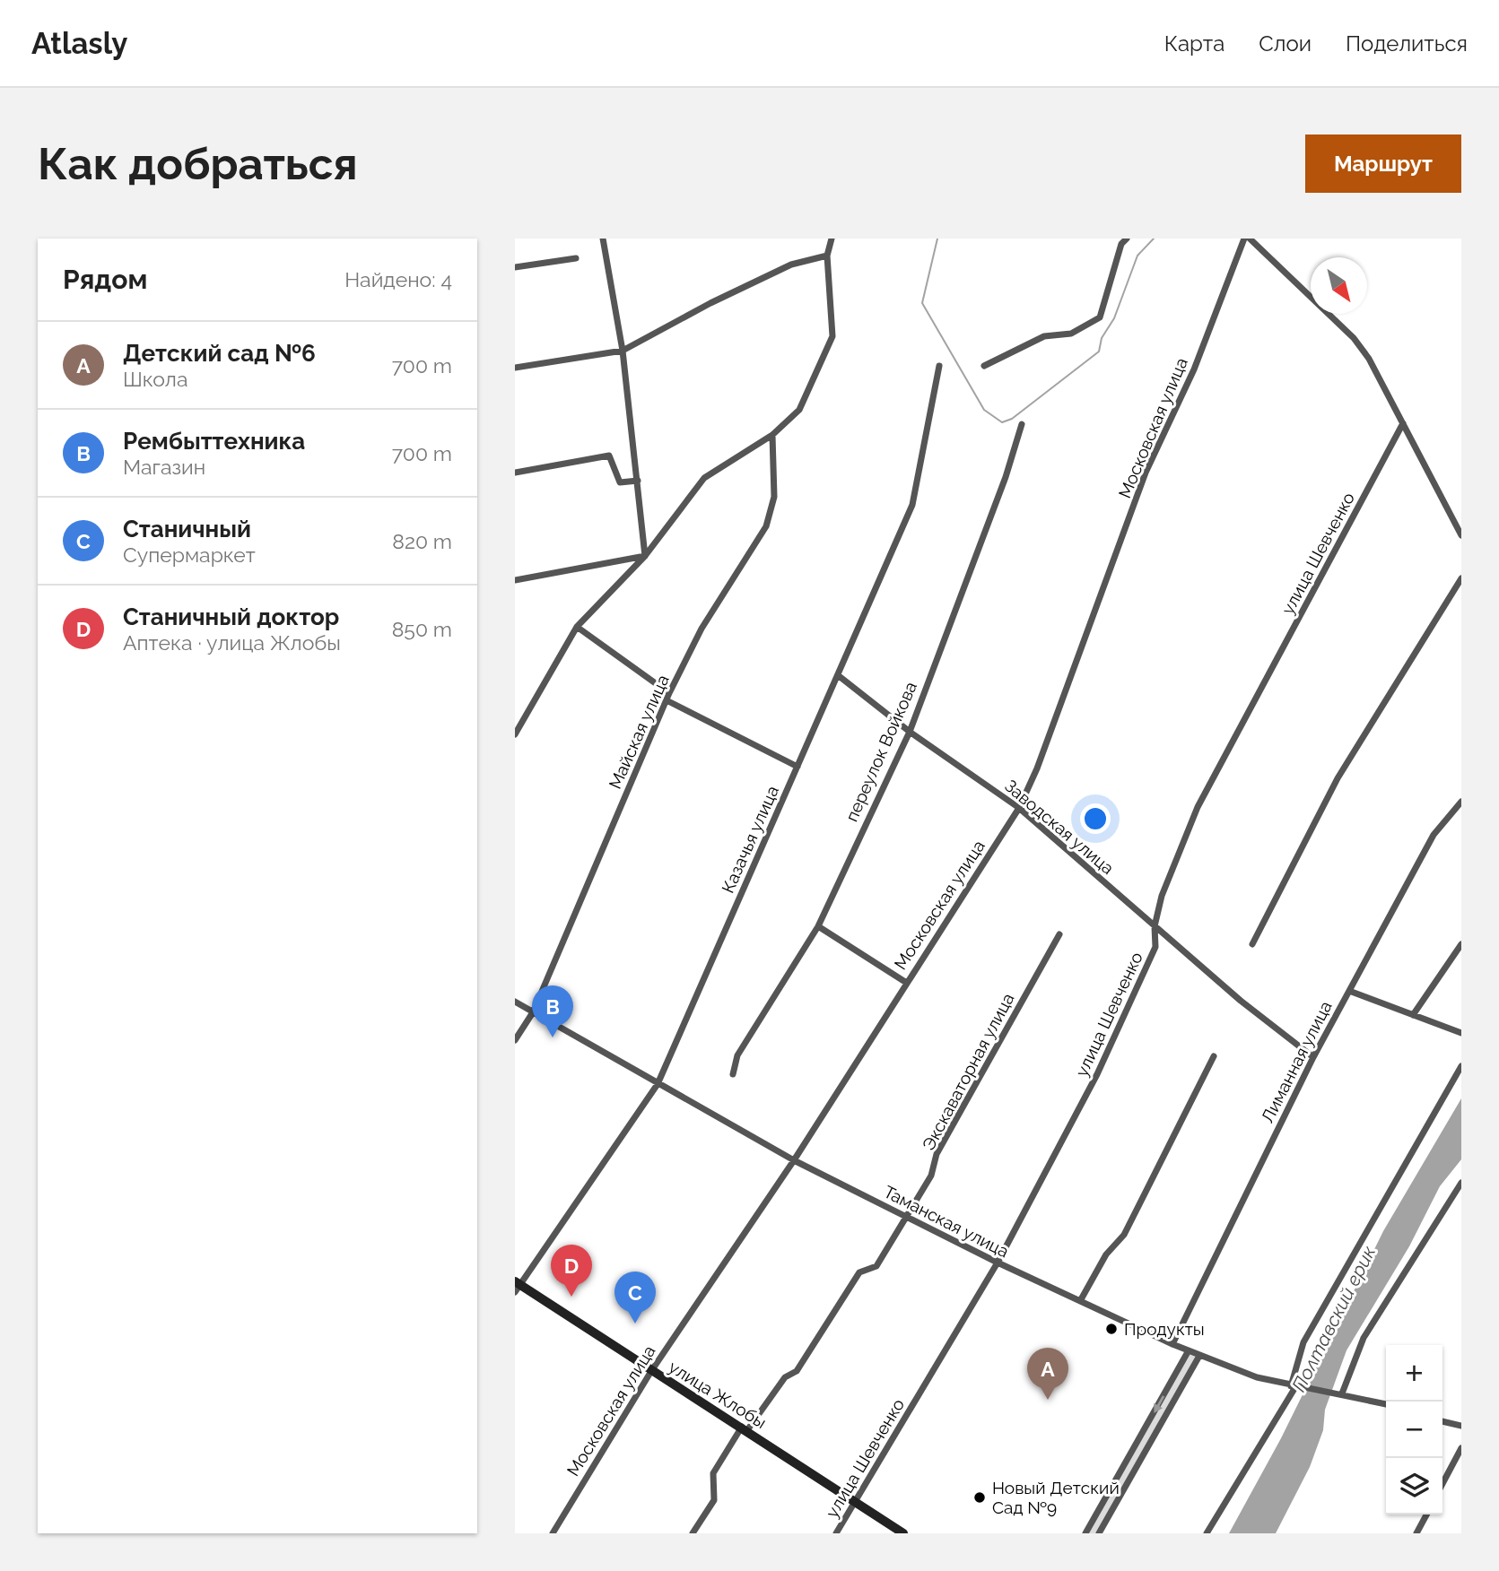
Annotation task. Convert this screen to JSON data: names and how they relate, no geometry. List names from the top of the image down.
{
  "streets": {
    "street": [
      "Московская улица",
      "улица Шевченко",
      "Майская улица",
      "переулок Войкова",
      "Заводская улица",
      "Казачья улица",
      "Лиманная улица",
      "Экскаваторная улица",
      "Таманская улица",
      "улица Жлобы"
    ]
  },
  "crossings": [
    ["Московская улица", "Заводская улица"],
    ["Московская улица", "Таманская улица"],
    ["Московская улица", "улица Жлобы"],
    ["улица Шевченко", "Заводская улица"],
    ["улица Шевченко", "Таманская улица"],
    ["улица Шевченко", "улица Жлобы"],
    ["Майская улица", "Таманская улица"],
    ["переулок Войкова", "Заводская улица"],
    ["Заводская улица", "Казачья улица"],
    ["Заводская улица", "Лиманная улица"],
    ["Казачья улица", "Таманская улица"],
    ["Казачья улица", "улица Жлобы"],
    ["Лиманная улица", "Таманская улица"],
    ["Экскаваторная улица", "Таманская улица"],
    ["Экскаваторная улица", "улица Жлобы"]
  ],
  "water": ["Полтавский ерик"],
  "places": ["Продукты", "Новый Детский Сад №9"],
  "north": "bottom right",
  "page": {
    "header": "Atlasly",
    "nav": ["Карта", "Слои", "Поделиться"],
    "buttons": "Маршрут",
    "title": "Как добраться",
    "heading": ["Рядом", "Найдено: 4"],
    "list": [
      {
        "mark": "A",
        "name": "Детский сад №6",
        "note": "Школа",
        "value": "700 m"
      },
      {
        "mark": "B",
        "name": "Рембыттехника",
        "note": "Магазин",
        "value": "700 m"
      },
      {
        "mark": "C",
        "name": "Станичный",
        "note": "Супермаркет",
        "value": "820 m"
      },
      {
        "mark": "D",
        "name": "Станичный доктор",
        "note": "Аптека · улица Жлобы",
        "value": "850 m"
      }
    ],
    "pins": [
      "B",
      "D",
      "C",
      "A"
    ],
    "map_buttons": ["+", "−"]
  }
}
